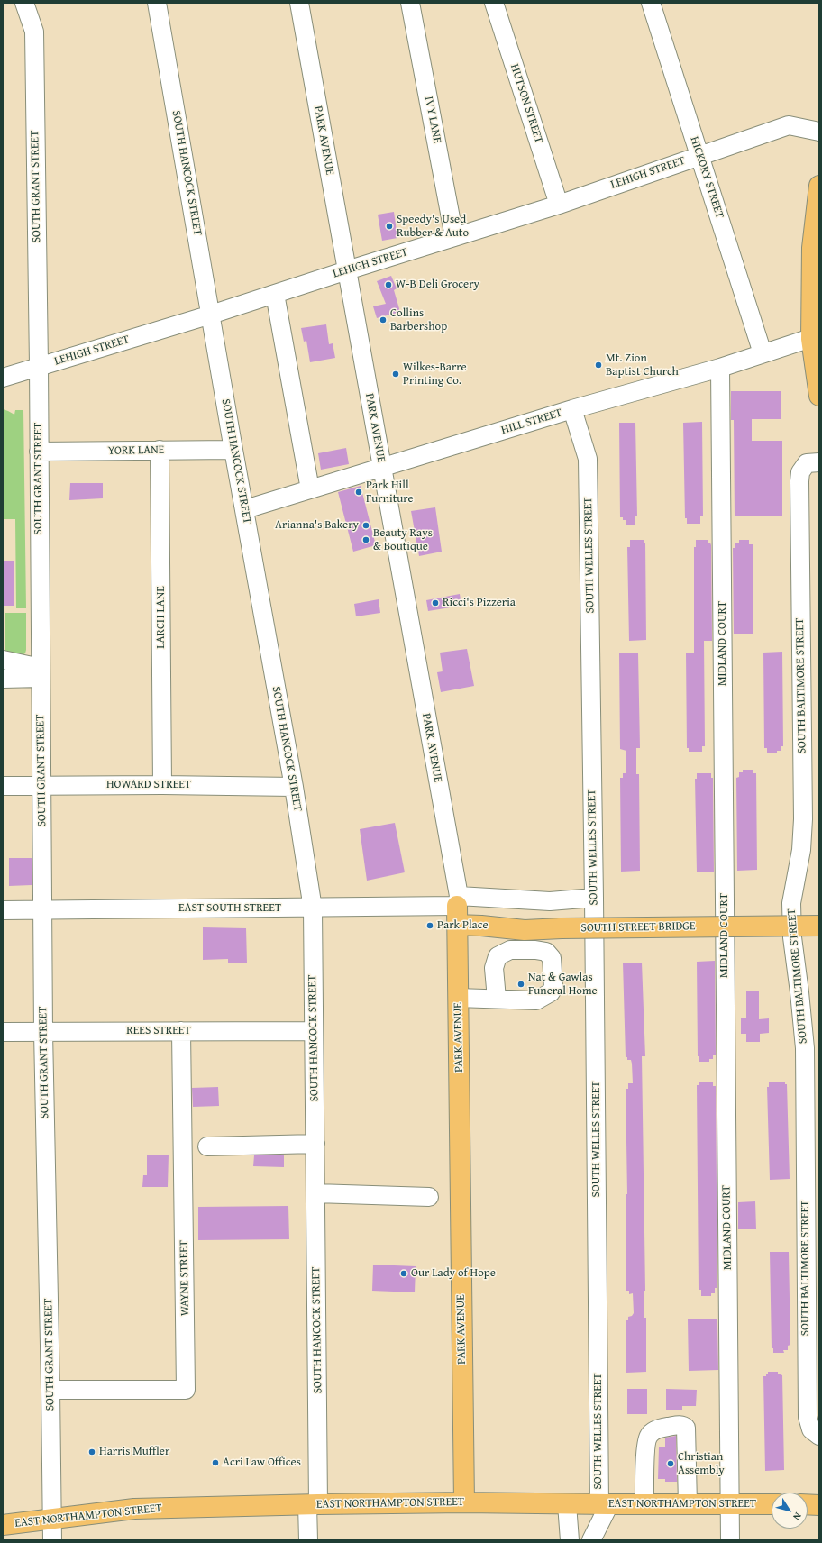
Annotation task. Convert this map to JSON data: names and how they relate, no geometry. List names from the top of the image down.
{
  "streets": {
    "main road": ["PARK AVENUE", "SOUTH STREET BRIDGE", "EAST NORTHAMPTON STREET"],
    "street": [
      "HUTSON STREET",
      "IVY LANE",
      "SOUTH HANCOCK STREET",
      "LEHIGH STREET",
      "HICKORY STREET",
      "SOUTH GRANT STREET",
      "HILL STREET",
      "YORK LANE",
      "SOUTH WELLES STREET",
      "LARCH LANE",
      "MIDLAND COURT",
      "SOUTH BALTIMORE STREET",
      "HOWARD STREET",
      "EAST SOUTH STREET",
      "REES STREET",
      "WAYNE STREET"
    ]
  },
  "crossings": [
    ["HUTSON STREET", "LEHIGH STREET"],
    ["IVY LANE", "LEHIGH STREET"],
    ["PARK AVENUE", "LEHIGH STREET"],
    ["PARK AVENUE", "HILL STREET"],
    ["PARK AVENUE", "EAST SOUTH STREET"],
    ["PARK AVENUE", "SOUTH STREET BRIDGE"],
    ["PARK AVENUE", "EAST NORTHAMPTON STREET"],
    ["SOUTH HANCOCK STREET", "LEHIGH STREET"],
    ["SOUTH HANCOCK STREET", "HILL STREET"],
    ["SOUTH HANCOCK STREET", "YORK LANE"],
    ["SOUTH HANCOCK STREET", "HOWARD STREET"],
    ["SOUTH HANCOCK STREET", "EAST SOUTH STREET"],
    ["SOUTH HANCOCK STREET", "REES STREET"],
    ["SOUTH HANCOCK STREET", "EAST NORTHAMPTON STREET"],
    ["LEHIGH STREET", "HICKORY STREET"],
    ["LEHIGH STREET", "SOUTH GRANT STREET"],
    ["HICKORY STREET", "HILL STREET"],
    ["SOUTH GRANT STREET", "YORK LANE"],
    ["SOUTH GRANT STREET", "HOWARD STREET"],
    ["SOUTH GRANT STREET", "EAST SOUTH STREET"],
    ["SOUTH GRANT STREET", "REES STREET"],
    ["SOUTH GRANT STREET", "WAYNE STREET"],
    ["SOUTH GRANT STREET", "EAST NORTHAMPTON STREET"],
    ["HILL STREET", "SOUTH WELLES STREET"],
    ["HILL STREET", "MIDLAND COURT"],
    ["YORK LANE", "LARCH LANE"],
    ["SOUTH WELLES STREET", "EAST SOUTH STREET"],
    ["SOUTH WELLES STREET", "EAST NORTHAMPTON STREET"],
    ["LARCH LANE", "HOWARD STREET"],
    ["MIDLAND COURT", "EAST NORTHAMPTON STREET"],
    ["EAST SOUTH STREET", "SOUTH STREET BRIDGE"],
    ["REES STREET", "WAYNE STREET"]
  ],
  "places": [
    "Speedy's Used Rubber & Auto",
    "W-B Deli Grocery",
    "Collins Barbershop",
    "Mt. Zion Baptist Church",
    "Wilkes-Barre Printing Co.",
    "Park Hill Furniture",
    "Arianna's Bakery",
    "Beauty Rays & Boutique",
    "Ricci's Pizzeria",
    "Park Place",
    "Nat & Gawlas Funeral Home",
    "Our Lady of Hope",
    "Harris Muffler",
    "Acri Law Offices",
    "Christian Assembly"
  ],
  "north": "bottom right"
}
